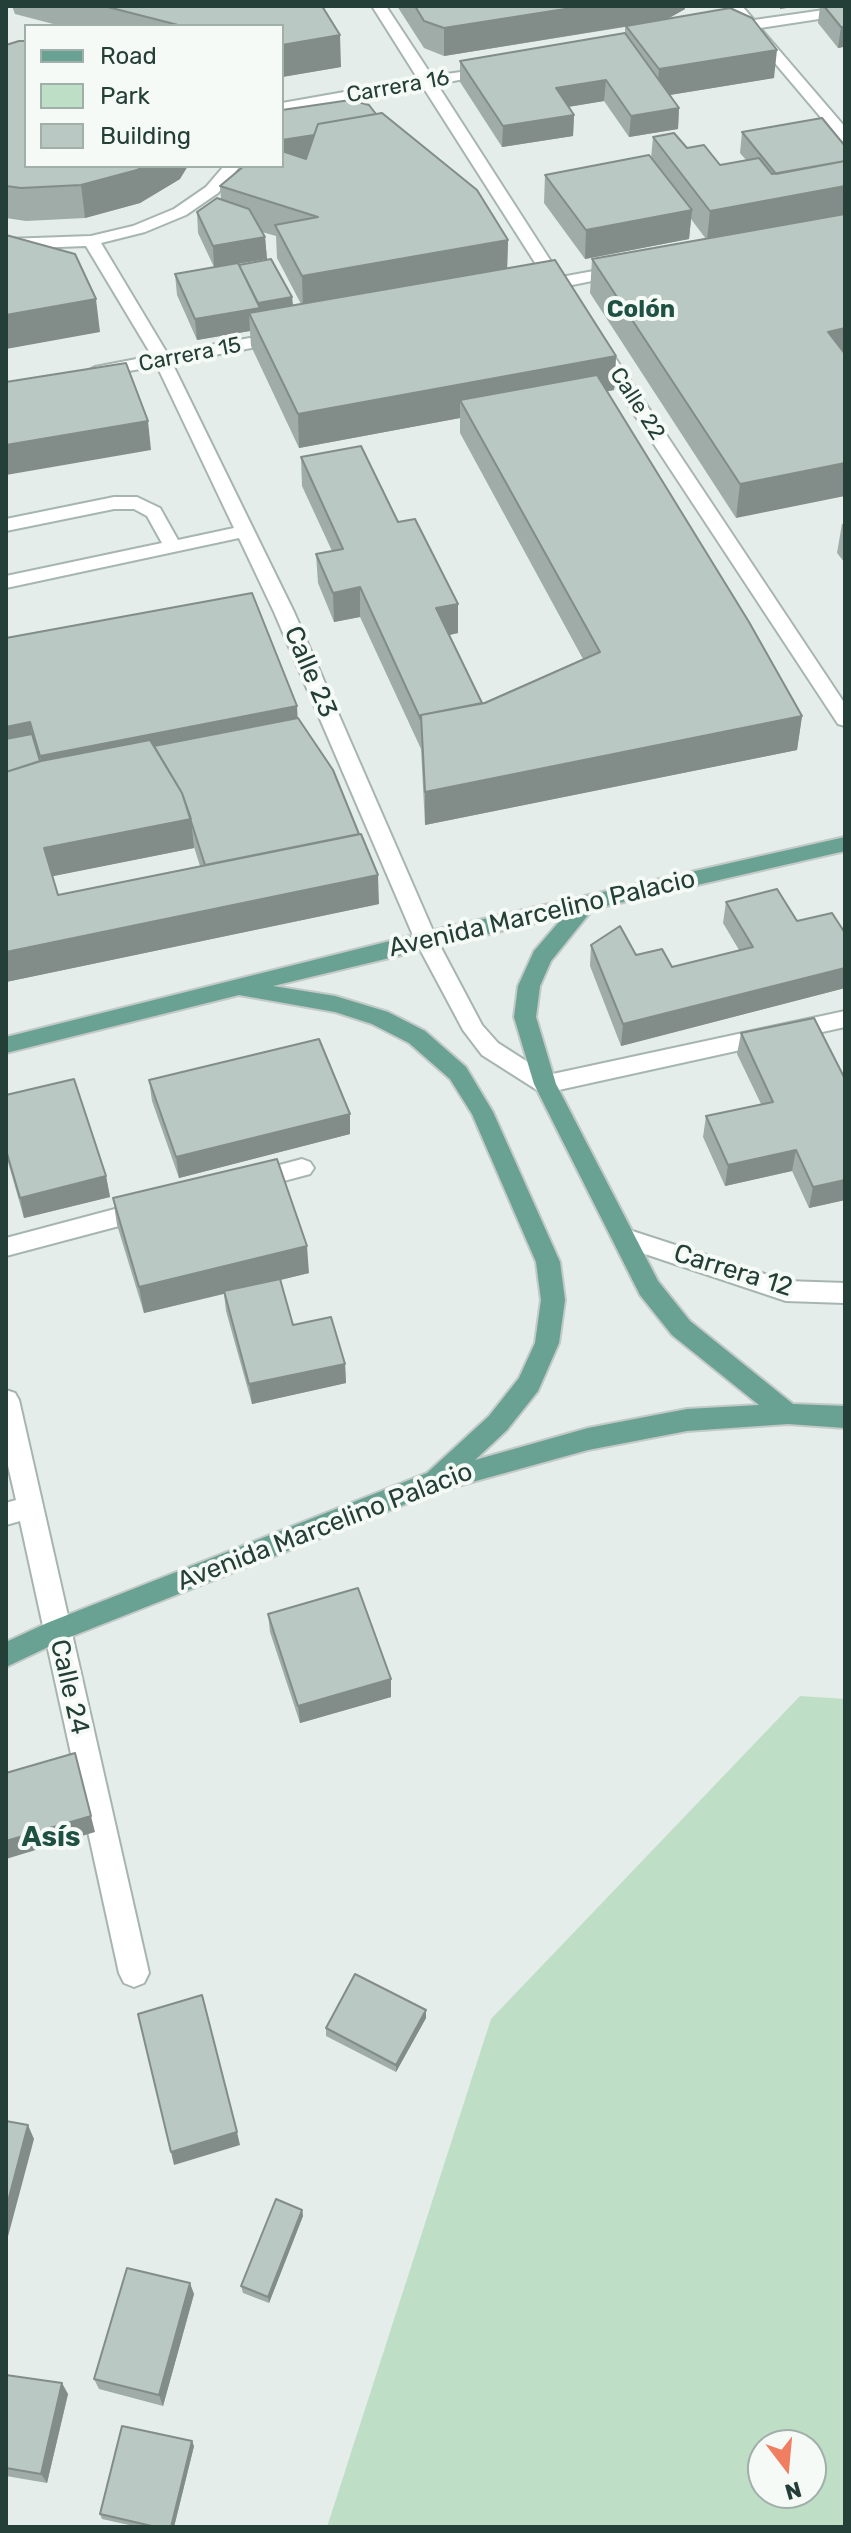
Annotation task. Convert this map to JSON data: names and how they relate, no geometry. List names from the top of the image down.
{
  "streets": {
    "main road": ["Avenida Marcelino Palacio"],
    "street": [
      "Carrera 16",
      "Carrera 15",
      "Calle 22",
      "Calle 23",
      "Carrera 12",
      "Calle 24"
    ]
  },
  "crossings": [
    ["Carrera 16", "Calle 22"],
    ["Carrera 15", "Calle 23"],
    ["Calle 23", "Avenida Marcelino Palacio"],
    ["Avenida Marcelino Palacio", "Calle 24"]
  ],
  "districts": ["Colón", "Asís"],
  "legend": ["Road", "Park", "Building"],
  "north": "bottom"
}
